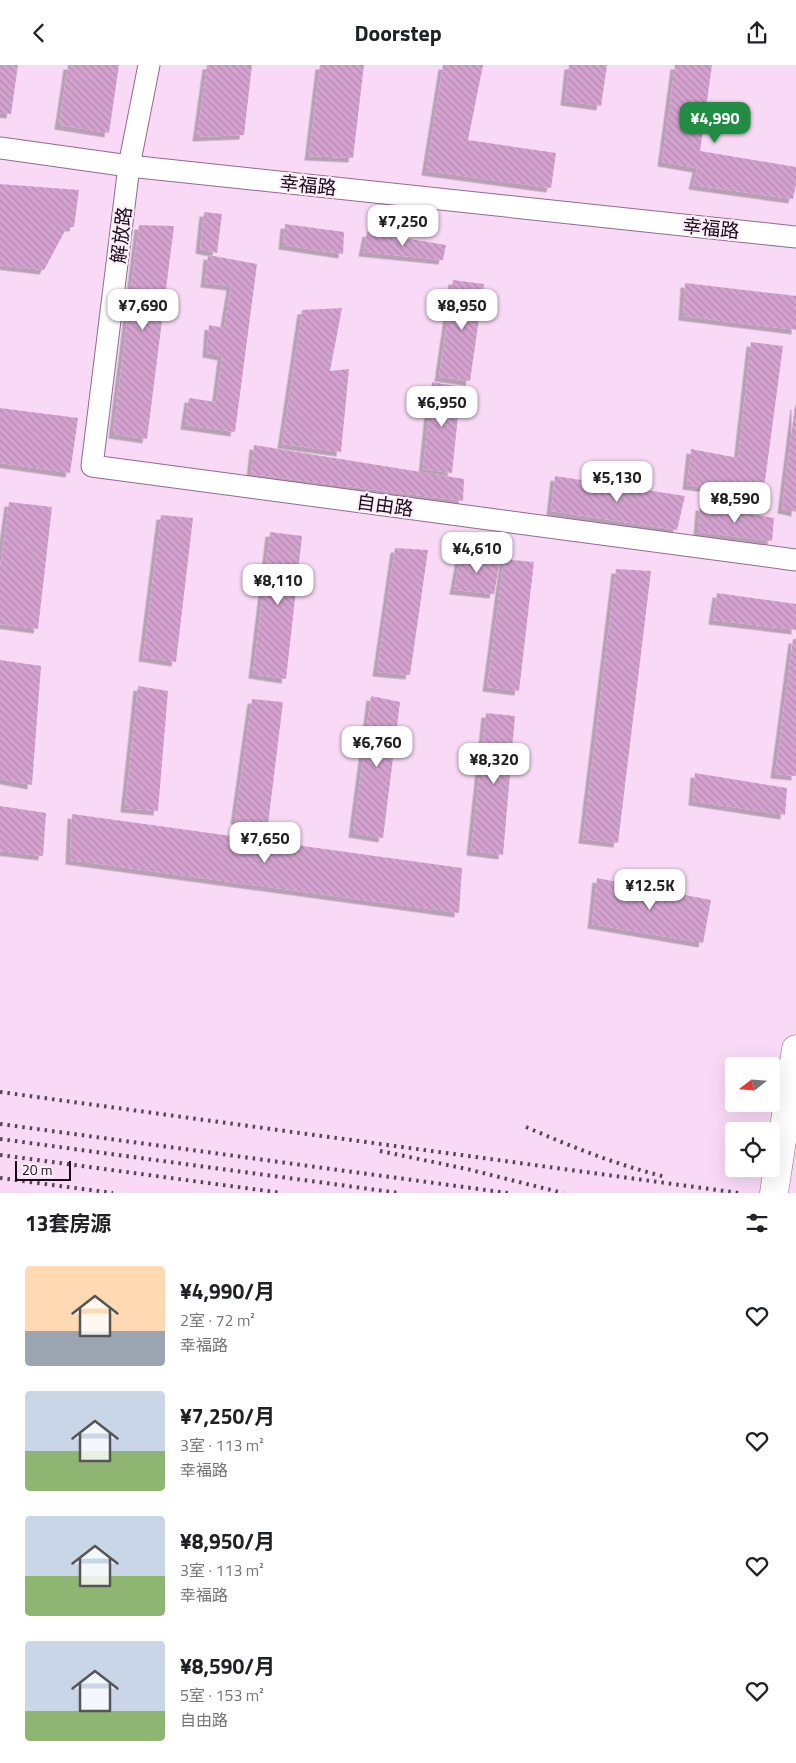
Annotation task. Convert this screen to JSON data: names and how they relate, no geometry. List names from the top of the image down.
{
  "streets": {
    "street": ["幸福路", "解放路", "自由路"]
  },
  "crossings": [
    ["幸福路", "解放路"],
    ["解放路", "自由路"]
  ],
  "scale_bar": "20 m",
  "north": "left",
  "page": {
    "header": "Doorstep",
    "price": [
      "¥4,990",
      "¥7,250",
      "¥7,690",
      "¥8,950",
      "¥6,950",
      "¥5,130",
      "¥8,590",
      "¥4,610",
      "¥8,110",
      "¥6,760",
      "¥8,320",
      "¥7,650",
      "¥12.5K"
    ],
    "scale": "20 m",
    "heading": "13套房源",
    "list": [
      {
        "name": "¥4,990/月",
        "note": "2室 · 72 m² · 幸福路"
      },
      {
        "name": "¥7,250/月",
        "note": "3室 · 113 m² · 幸福路"
      },
      {
        "name": "¥8,950/月",
        "note": "3室 · 113 m² · 幸福路"
      },
      {
        "name": "¥8,590/月",
        "note": "5室 · 153 m² · 自由路"
      }
    ]
  }
}
